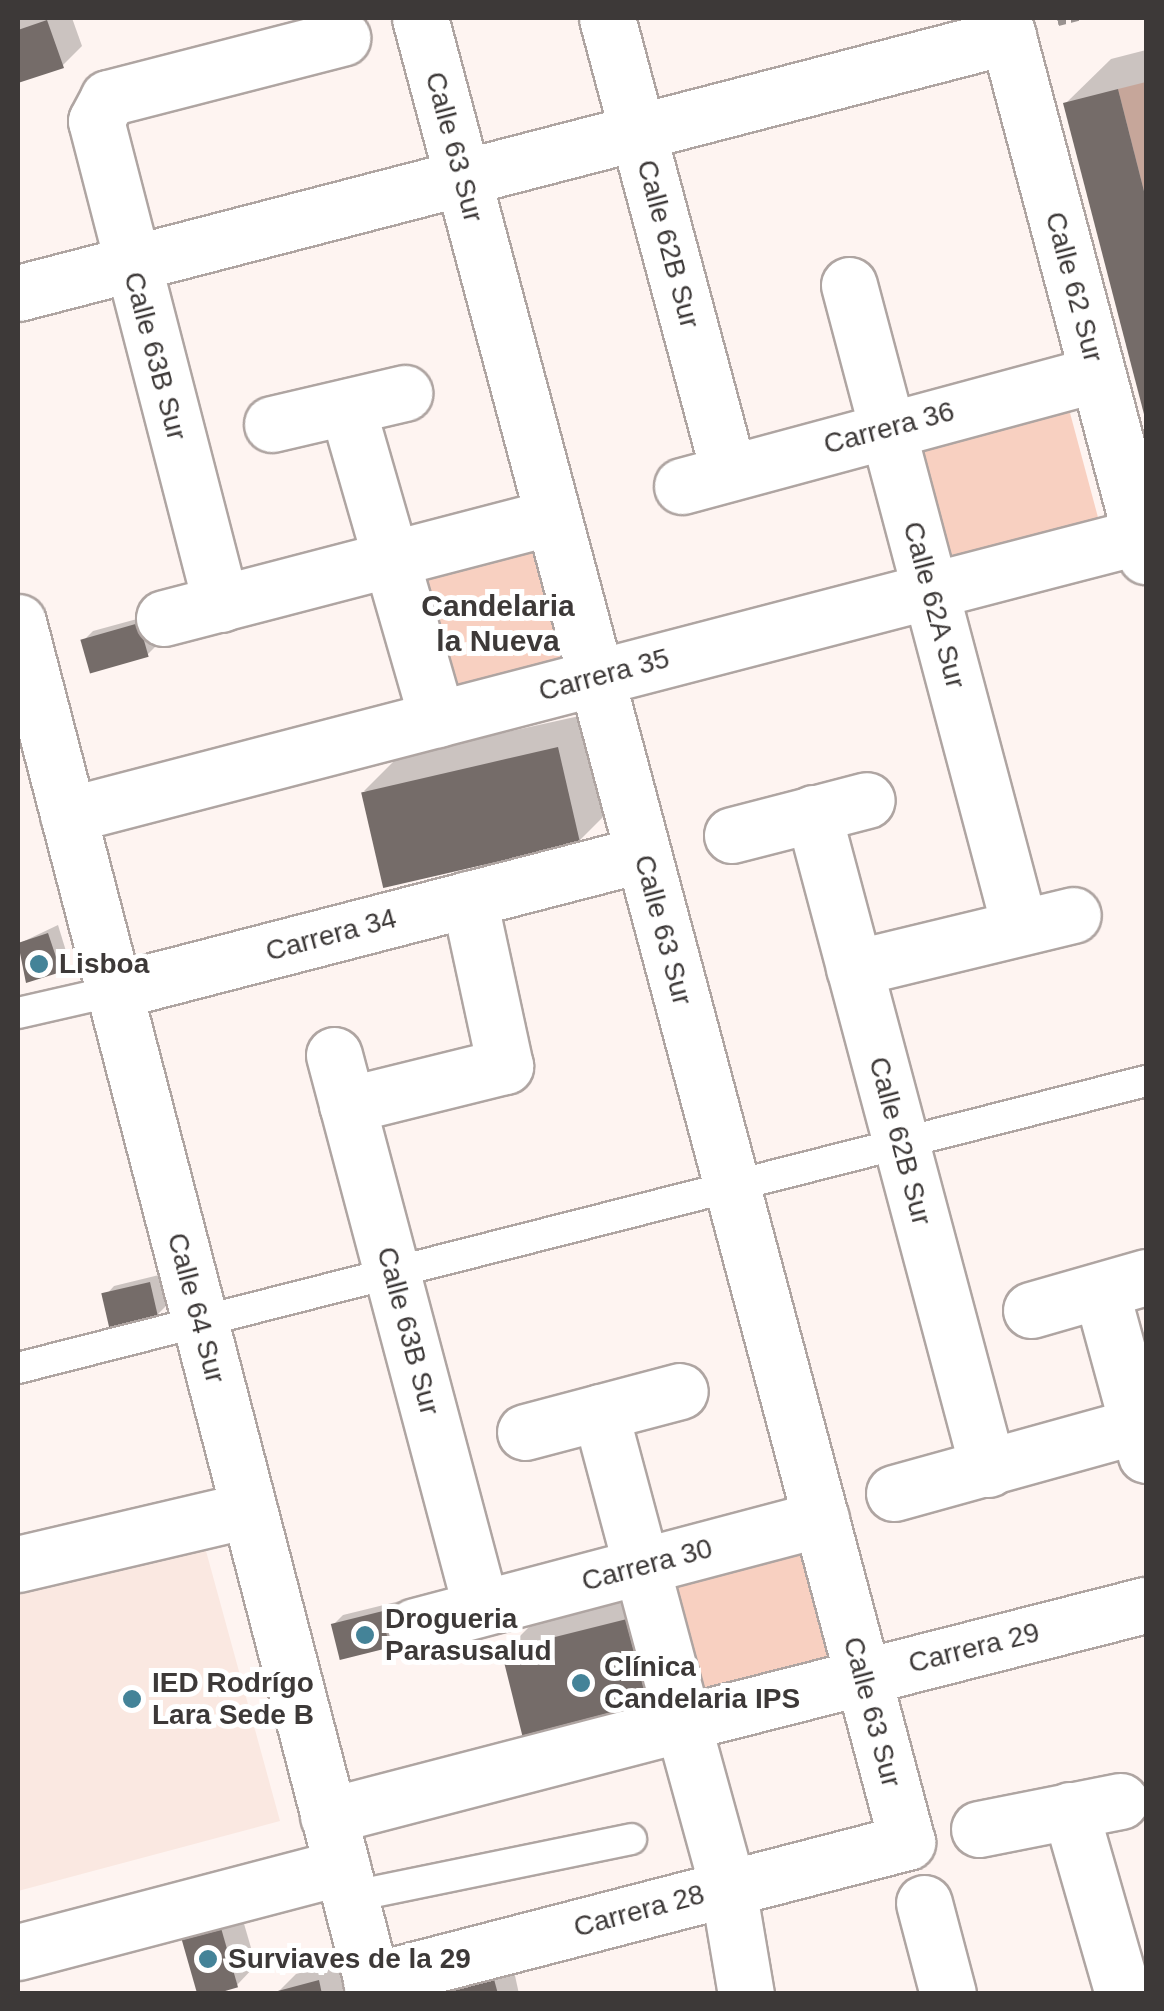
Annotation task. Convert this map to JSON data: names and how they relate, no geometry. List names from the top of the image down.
{
  "streets": {
    "street": [
      "Calle 63 Sur",
      "Calle 62B Sur",
      "Calle 62 Sur",
      "Calle 63B Sur",
      "Carrera 36",
      "Calle 62A Sur",
      "Carrera 35",
      "Carrera 34",
      "Calle 64 Sur",
      "Carrera 30",
      "Carrera 29",
      "Carrera 28"
    ]
  },
  "crossings": [
    ["Calle 63 Sur", "Carrera 35"],
    ["Calle 63 Sur", "Carrera 34"],
    ["Calle 63 Sur", "Carrera 30"],
    ["Calle 63 Sur", "Carrera 29"],
    ["Calle 63 Sur", "Carrera 28"],
    ["Calle 62B Sur", "Carrera 36"],
    ["Calle 62 Sur", "Carrera 36"],
    ["Calle 62 Sur", "Carrera 35"],
    ["Calle 63B Sur", "Carrera 34"],
    ["Calle 63B Sur", "Carrera 30"],
    ["Carrera 36", "Calle 62A Sur"],
    ["Calle 62A Sur", "Carrera 35"],
    ["Carrera 35", "Calle 64 Sur"],
    ["Carrera 34", "Calle 64 Sur"],
    ["Calle 64 Sur", "Carrera 29"],
    ["Calle 64 Sur", "Carrera 28"]
  ],
  "districts": ["Candelaria la Nueva"],
  "places": [
    "Lisboa",
    "Drogueria Parasusalud",
    "Clínica Candelaria IPS",
    "IED Rodrígo Lara Sede B",
    "Surviaves de la 29"
  ]
}
